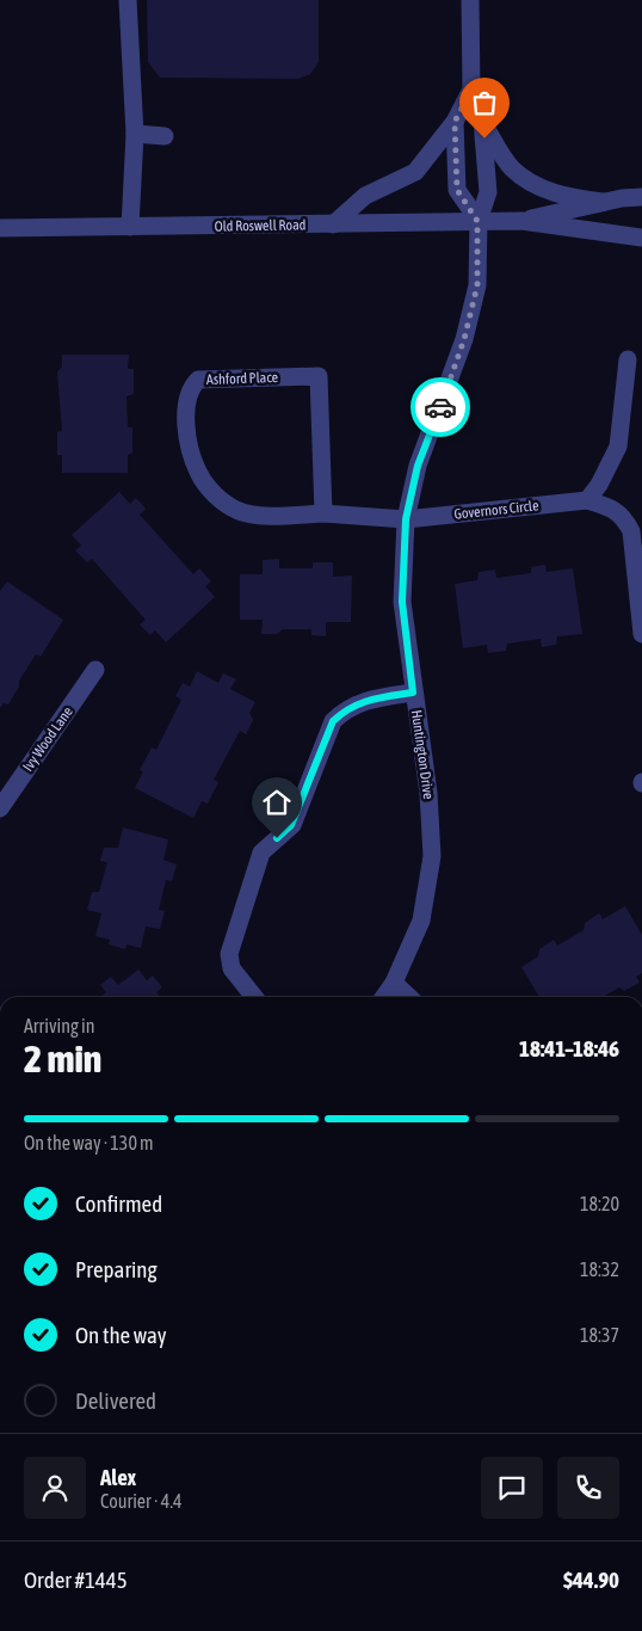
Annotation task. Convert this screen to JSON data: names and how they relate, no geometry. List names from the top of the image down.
{
  "streets": {
    "street": [
      "Old Roswell Road",
      "Ashford Place",
      "Governors Circle",
      "Ivy Wood Lane",
      "Huntington Drive"
    ]
  },
  "crossings": [
    ["Old Roswell Road", "Huntington Drive"],
    ["Ashford Place", "Governors Circle"],
    ["Ashford Place", "Huntington Drive"],
    ["Governors Circle", "Huntington Drive"]
  ],
  "page": {
    "heading": ["2 min", "Arriving in", "18:41–18:46"],
    "panel": [
      "Alex",
      "Courier · 4.4",
      "Order #1445",
      "$44.90"
    ],
    "bar": "On the way · 130 m",
    "list": [
      ["Confirmed", "18:20"],
      ["Preparing", "18:32"],
      ["On the way", "18:37"],
      "Delivered"
    ]
  }
}
